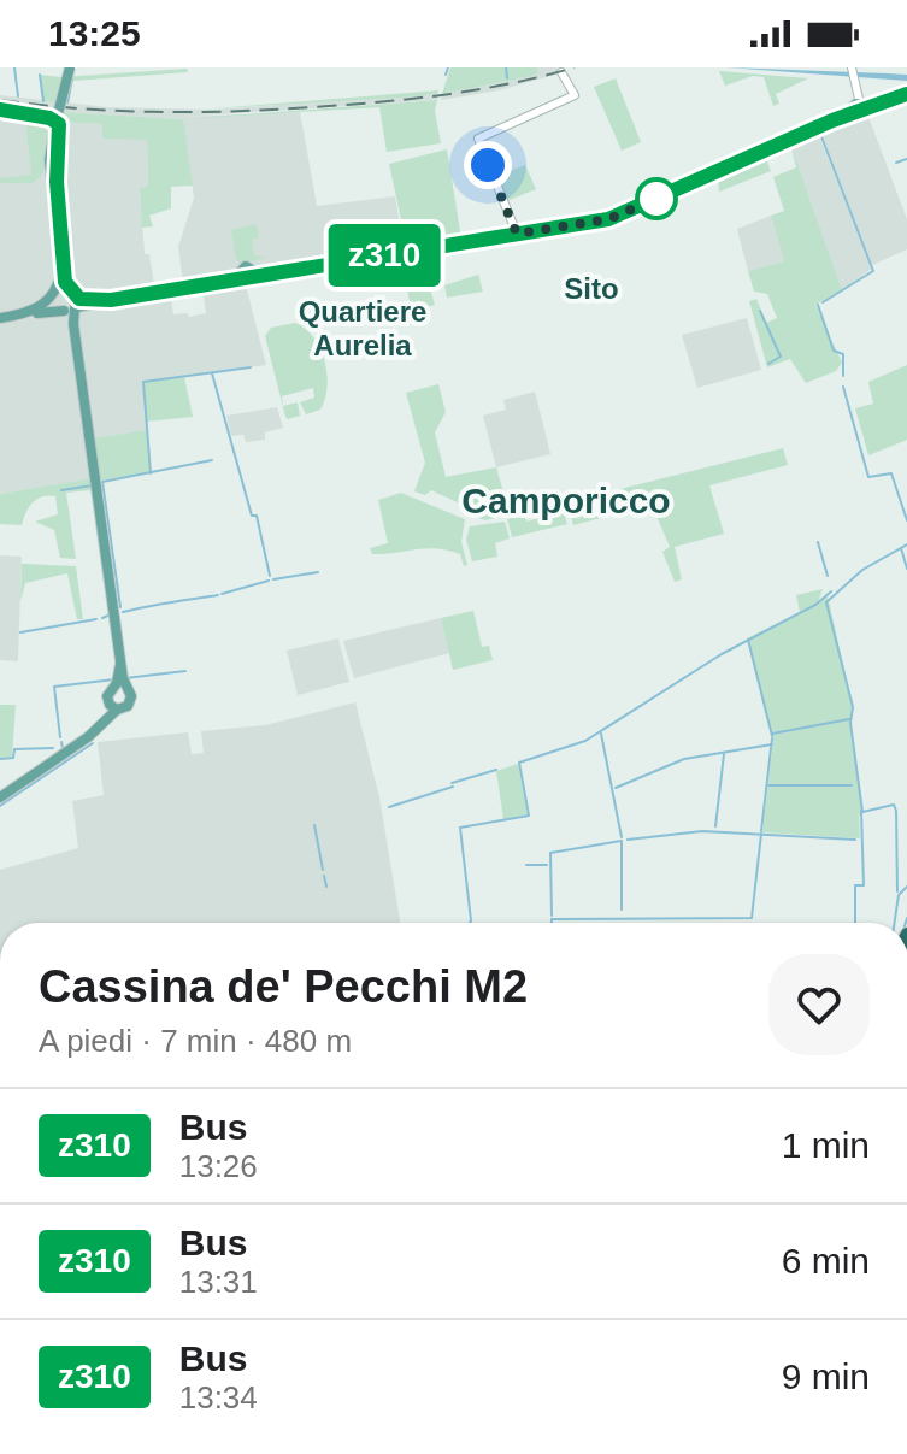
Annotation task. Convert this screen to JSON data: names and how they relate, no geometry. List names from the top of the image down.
{
  "districts": ["Sito", "Quartiere Aurelia", "Camporicco"],
  "lines": ["bus line z310"],
  "page": {
    "status": "13:25",
    "on_map": "z310",
    "heading": ["Cassina de' Pecchi M2", "A piedi · 7 min · 480 m"],
    "list": [
      {
        "mark": "z310",
        "name": "Bus",
        "note": "13:26",
        "value": "1 min"
      },
      {
        "mark": "z310",
        "name": "Bus",
        "note": "13:31",
        "value": "6 min"
      },
      {
        "mark": "z310",
        "name": "Bus",
        "note": "13:34",
        "value": "9 min"
      }
    ]
  }
}
